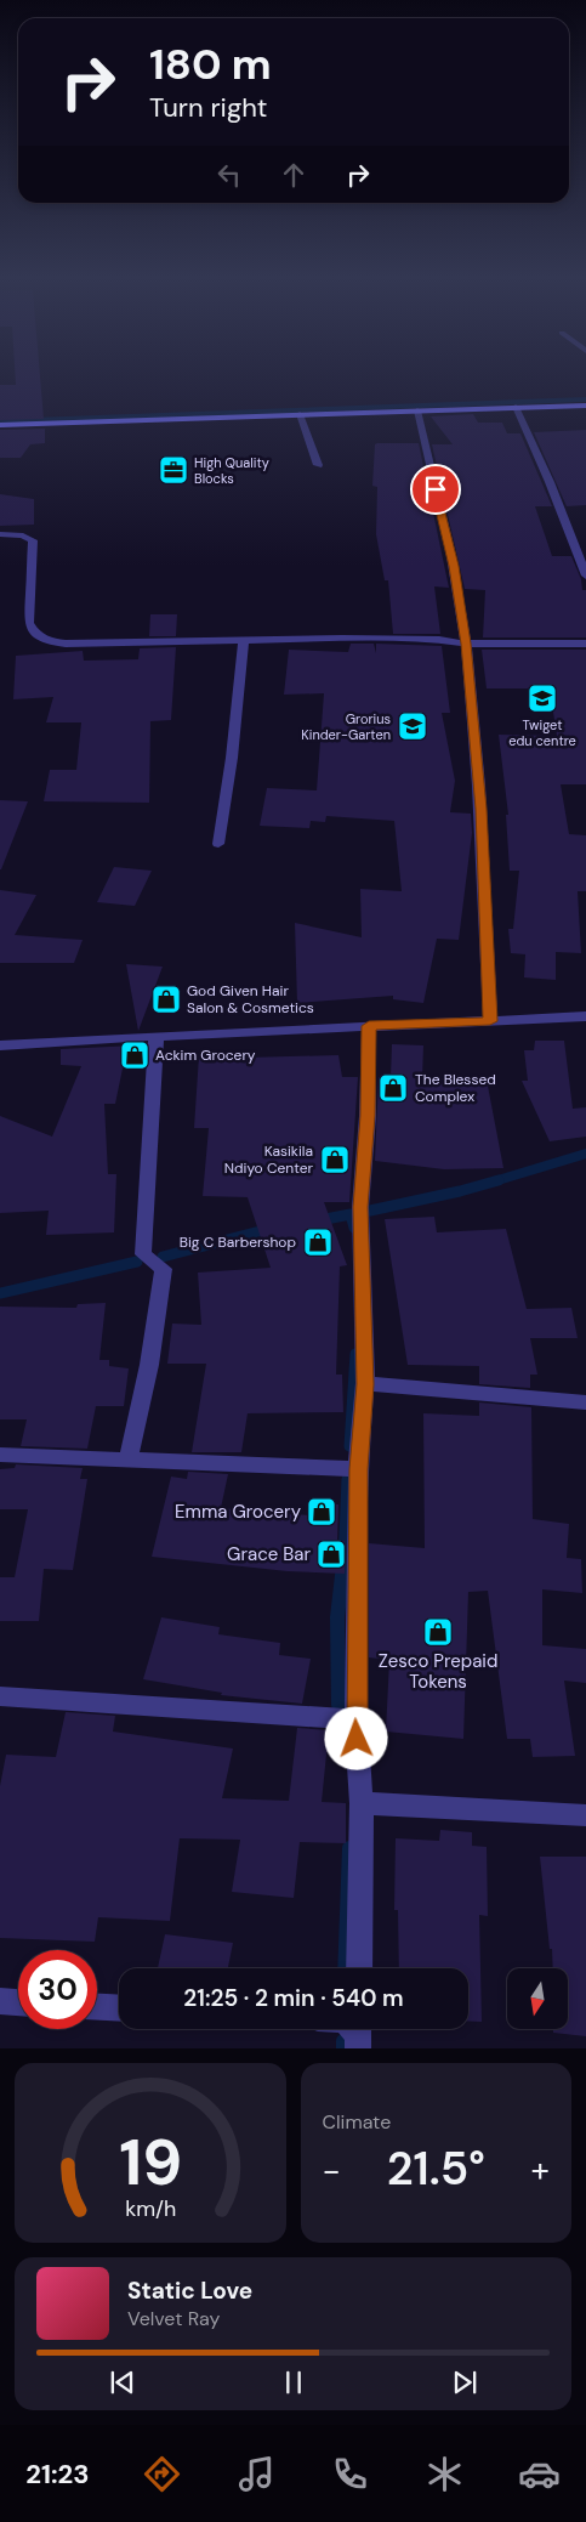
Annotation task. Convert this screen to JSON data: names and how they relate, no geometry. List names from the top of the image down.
{
  "places": {
    "office": ["High Quality Blocks"],
    "school or university": ["Twiget edu centre", "Grorius Kinder-Garten"],
    "shop": [
      "God Given Hair Salon & Cosmetics",
      "Ackim Grocery",
      "The Blessed Complex",
      "Kasikila Ndiyo Center",
      "Big C Barbershop",
      "Emma Grocery",
      "Grace Bar",
      "Zesco Prepaid Tokens"
    ]
  },
  "north": "bottom",
  "page": {
    "turn": ["180 m", "Turn right"],
    "limit": "30",
    "trip": "21:25 · 2 min · 540 m",
    "tile": "Climate",
    "heat": ["−", "21.5°", "+"],
    "song": ["Static Love", "Velvet Ray"],
    "tabs": "21:23",
    "gauge": ["19", "km/h"]
  }
}
